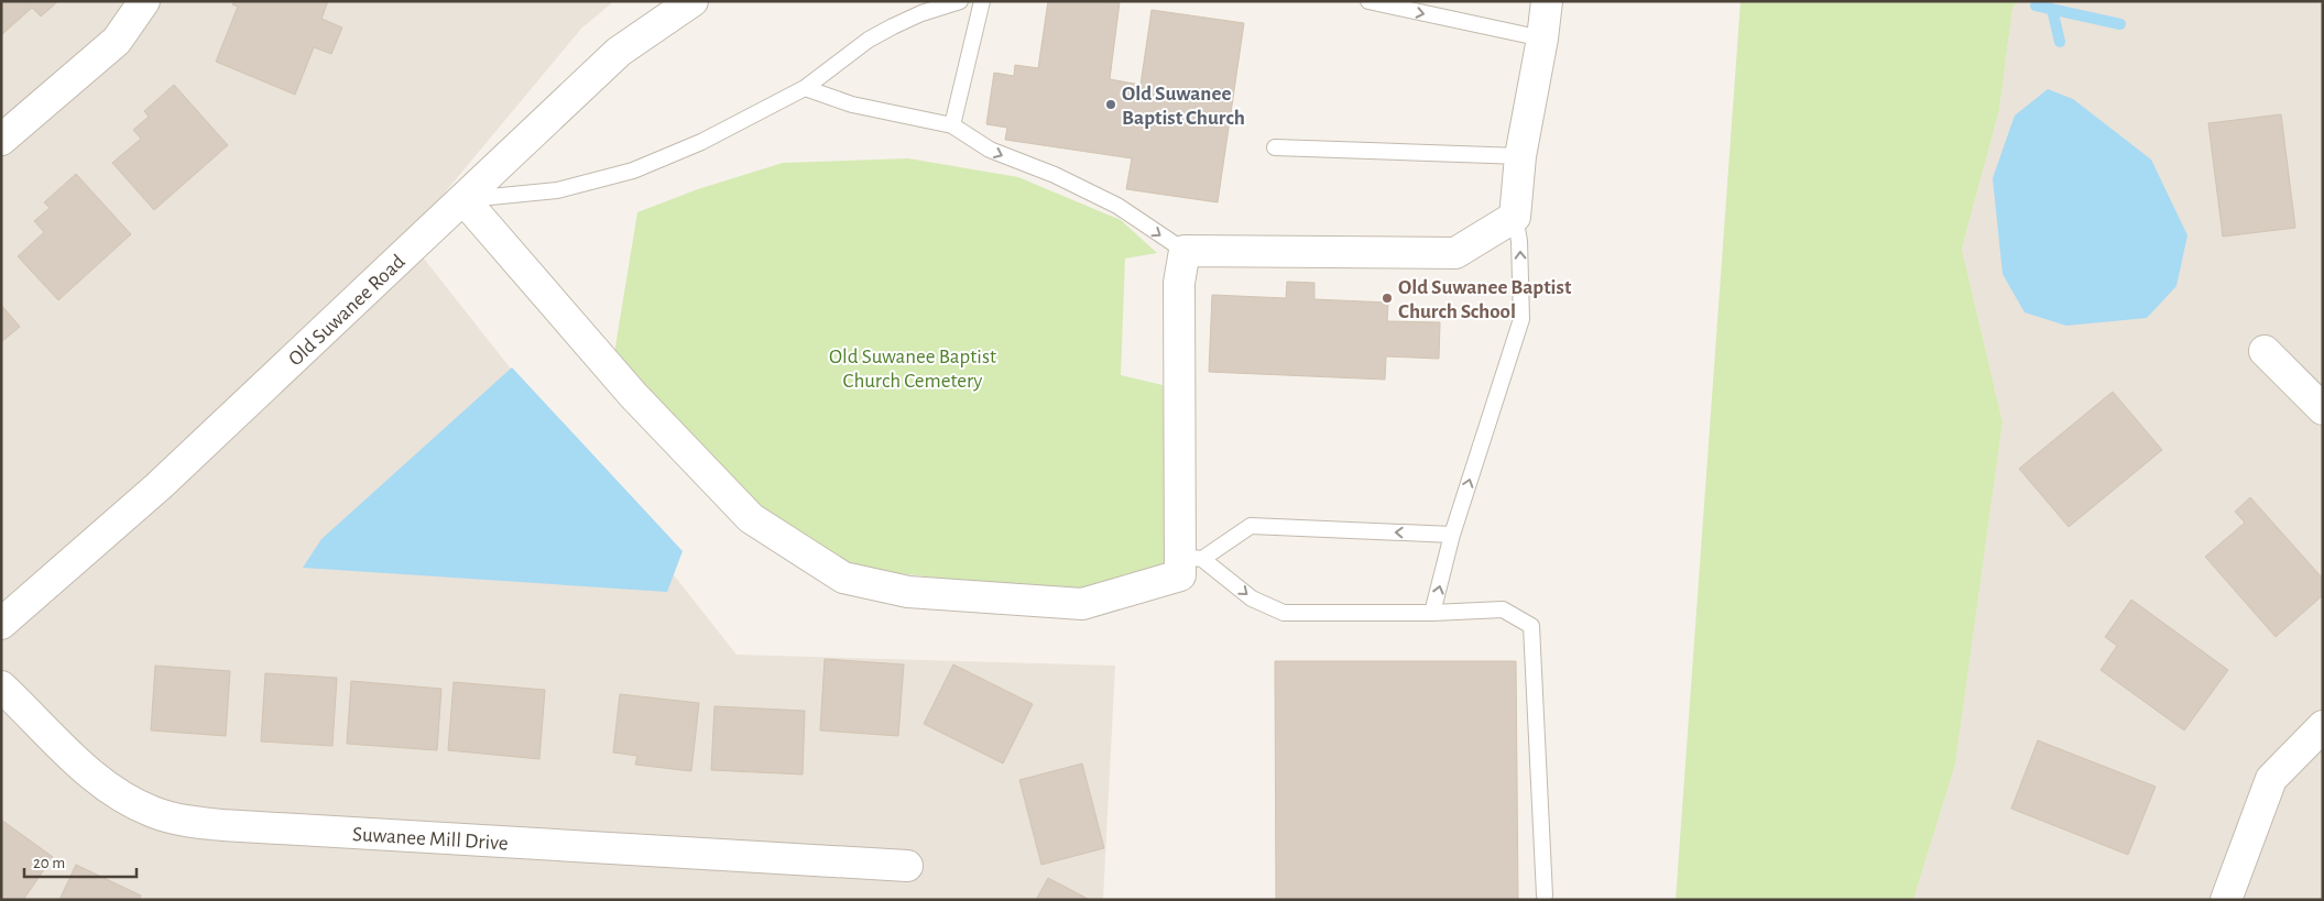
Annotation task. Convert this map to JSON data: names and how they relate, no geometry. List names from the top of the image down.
{
  "streets": {
    "street": ["Old Suwanee Road", "Suwanee Mill Drive"]
  },
  "parks": ["Old Suwanee Baptist Church Cemetery"],
  "places": ["Old Suwanee Baptist Church", "Old Suwanee Baptist Church School"],
  "scale_bar": "20 m"
}
